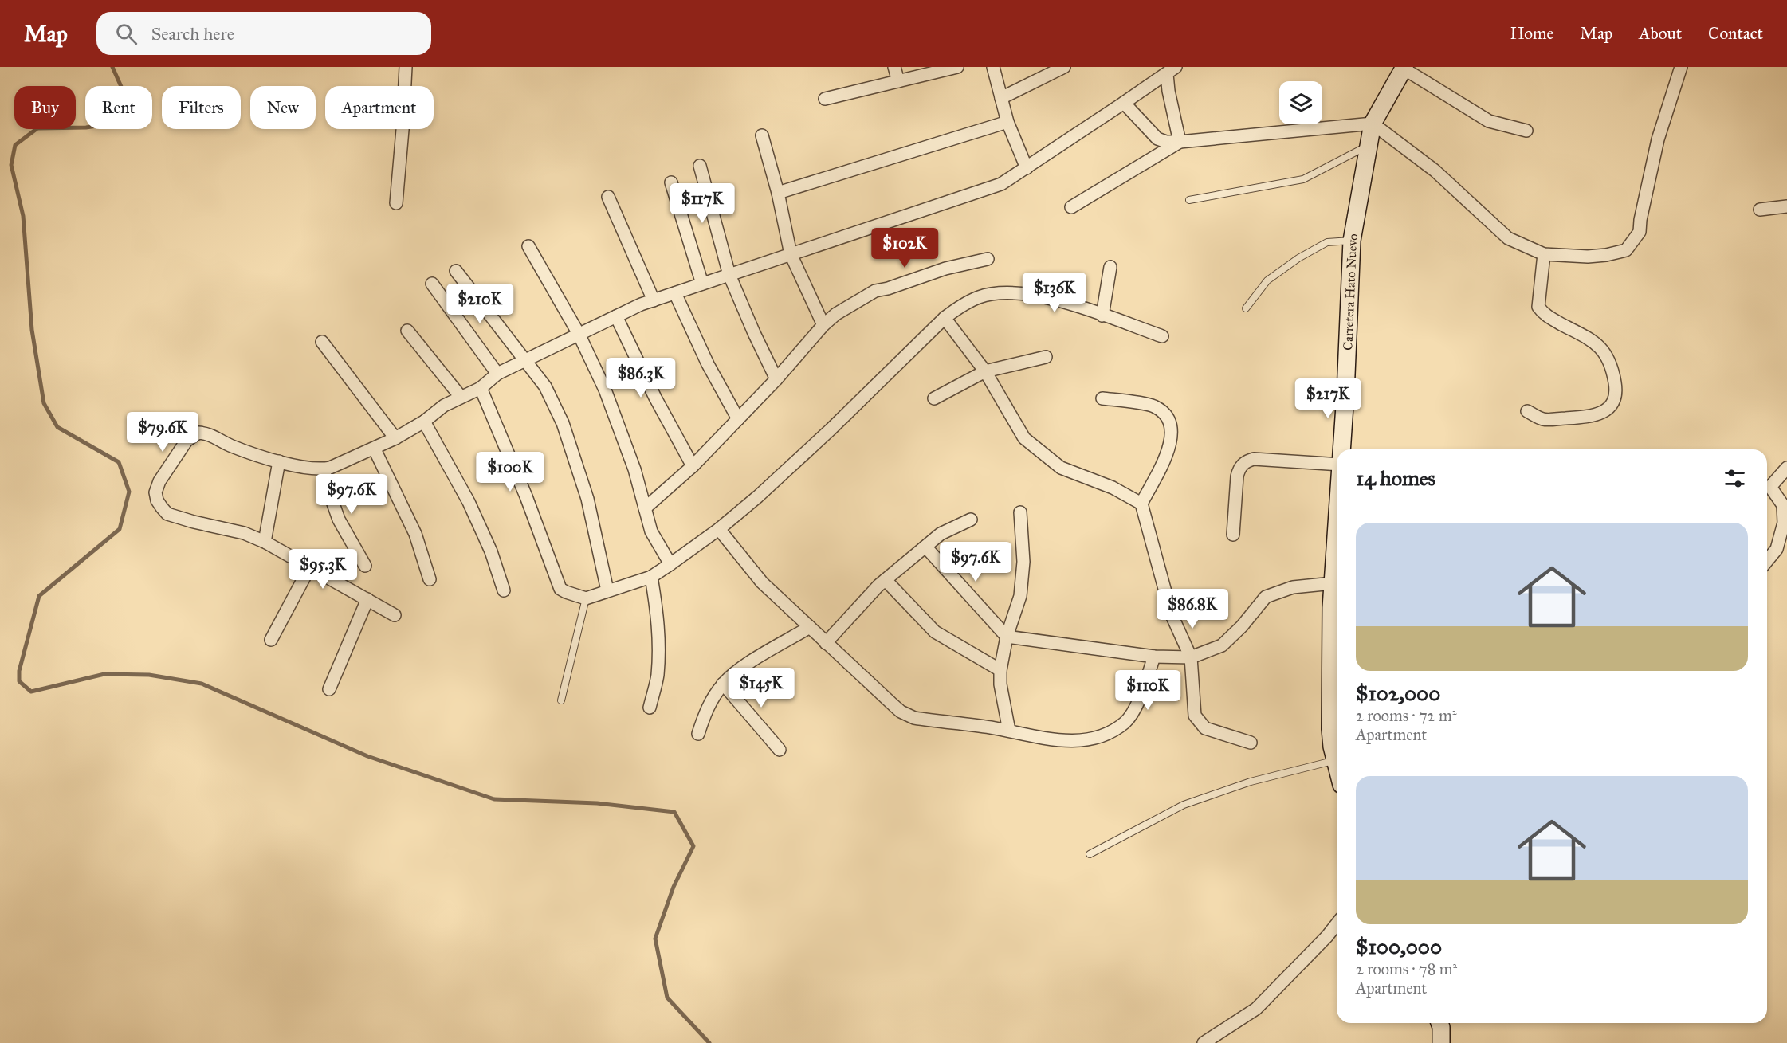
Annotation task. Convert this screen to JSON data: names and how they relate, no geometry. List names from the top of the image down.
{
  "streets": {
    "main road": ["Carretera Hato Nuevo"]
  },
  "page": {
    "header": "Map",
    "search": "Search here",
    "nav": [
      "Home",
      "Map",
      "About",
      "Contact"
    ],
    "chip": [
      "Buy",
      "Rent",
      "Filters",
      "New",
      "Apartment"
    ],
    "price": [
      "$117K",
      "$102K",
      "$136K",
      "$210K",
      "$86.3K",
      "$217K",
      "$79.6K",
      "$100K",
      "$97.6K",
      "$97.6K",
      "$95.3K",
      "$86.8K",
      "$145K",
      "$110K"
    ],
    "heading": "14 homes",
    "list": [
      {
        "name": "$102,000",
        "note": "2 rooms · 72 m² · Apartment"
      },
      {
        "name": "$100,000",
        "note": "2 rooms · 78 m² · Apartment"
      }
    ]
  }
}
